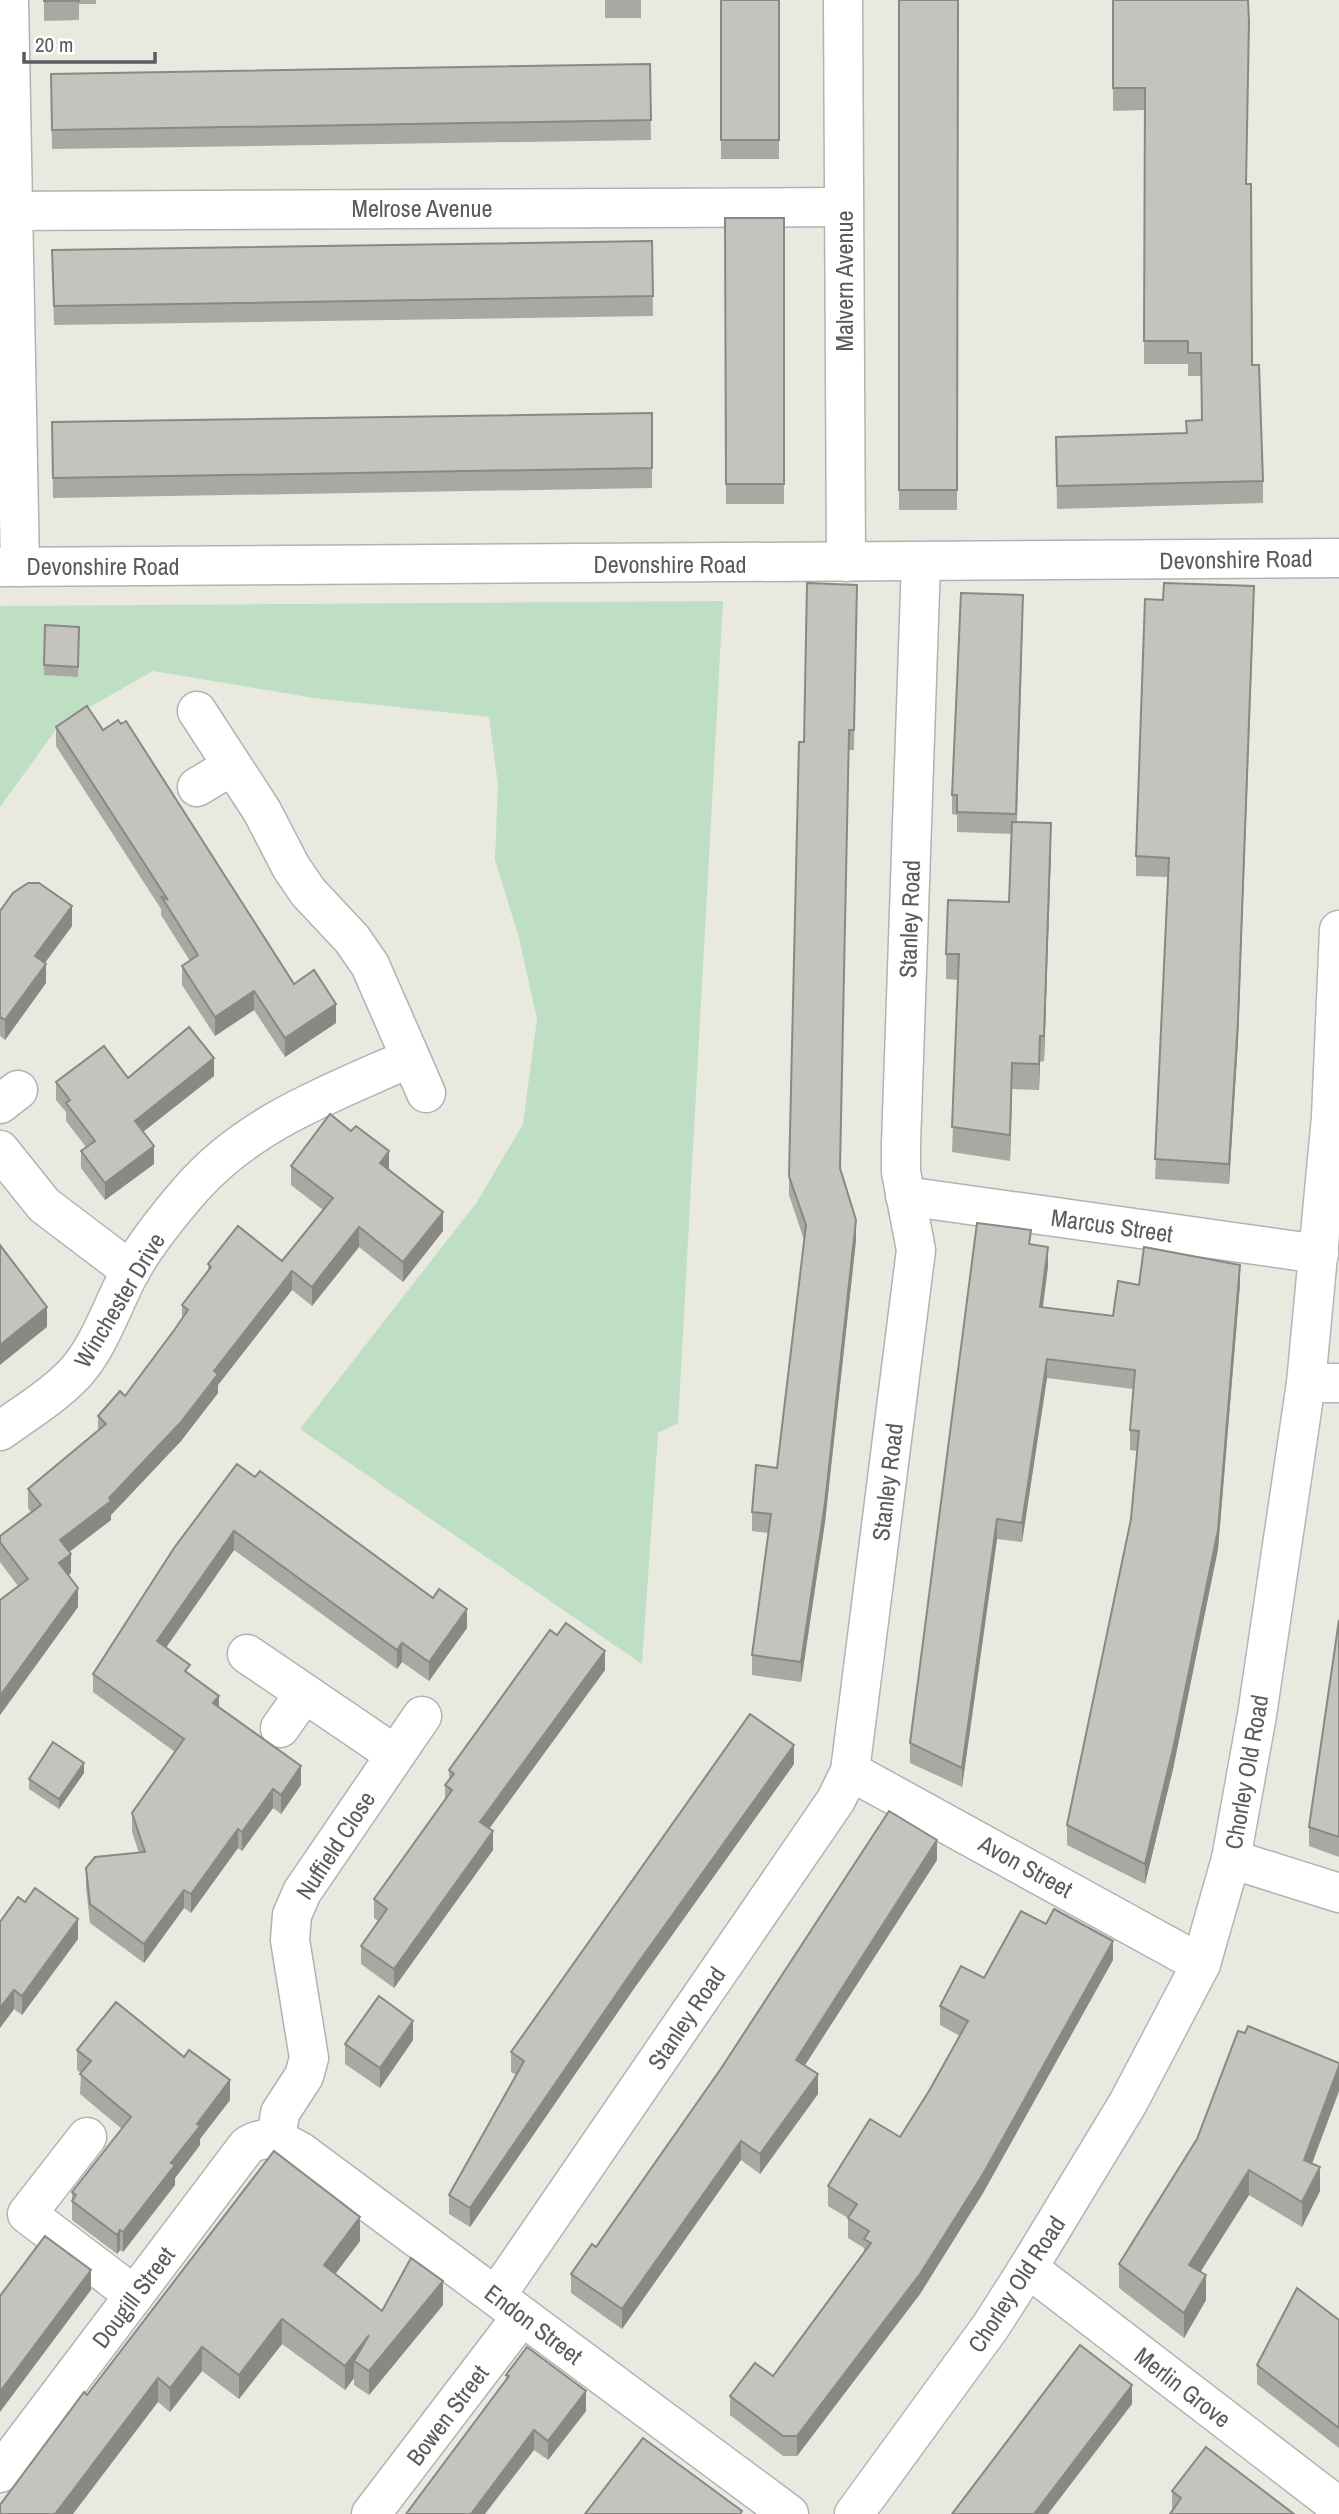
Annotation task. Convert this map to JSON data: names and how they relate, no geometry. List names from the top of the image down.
{
  "streets": {
    "street": [
      "Melrose Avenue",
      "Malvern Avenue",
      "Devonshire Road",
      "Stanley Road",
      "Marcus Street",
      "Winchester Drive",
      "Chorley Old Road",
      "Nuffield Close",
      "Avon Street",
      "Dougill Street",
      "Endon Street",
      "Merlin Grove",
      "Bowen Street"
    ]
  },
  "crossings": [
    ["Melrose Avenue", "Malvern Avenue"],
    ["Malvern Avenue", "Devonshire Road"],
    ["Devonshire Road", "Stanley Road"],
    ["Stanley Road", "Marcus Street"],
    ["Stanley Road", "Avon Street"],
    ["Stanley Road", "Endon Street"],
    ["Stanley Road", "Bowen Street"],
    ["Marcus Street", "Chorley Old Road"],
    ["Chorley Old Road", "Avon Street"],
    ["Chorley Old Road", "Merlin Grove"],
    ["Nuffield Close", "Dougill Street"],
    ["Nuffield Close", "Endon Street"],
    ["Dougill Street", "Endon Street"],
    ["Endon Street", "Bowen Street"]
  ],
  "scale_bar": "20 m"
}
